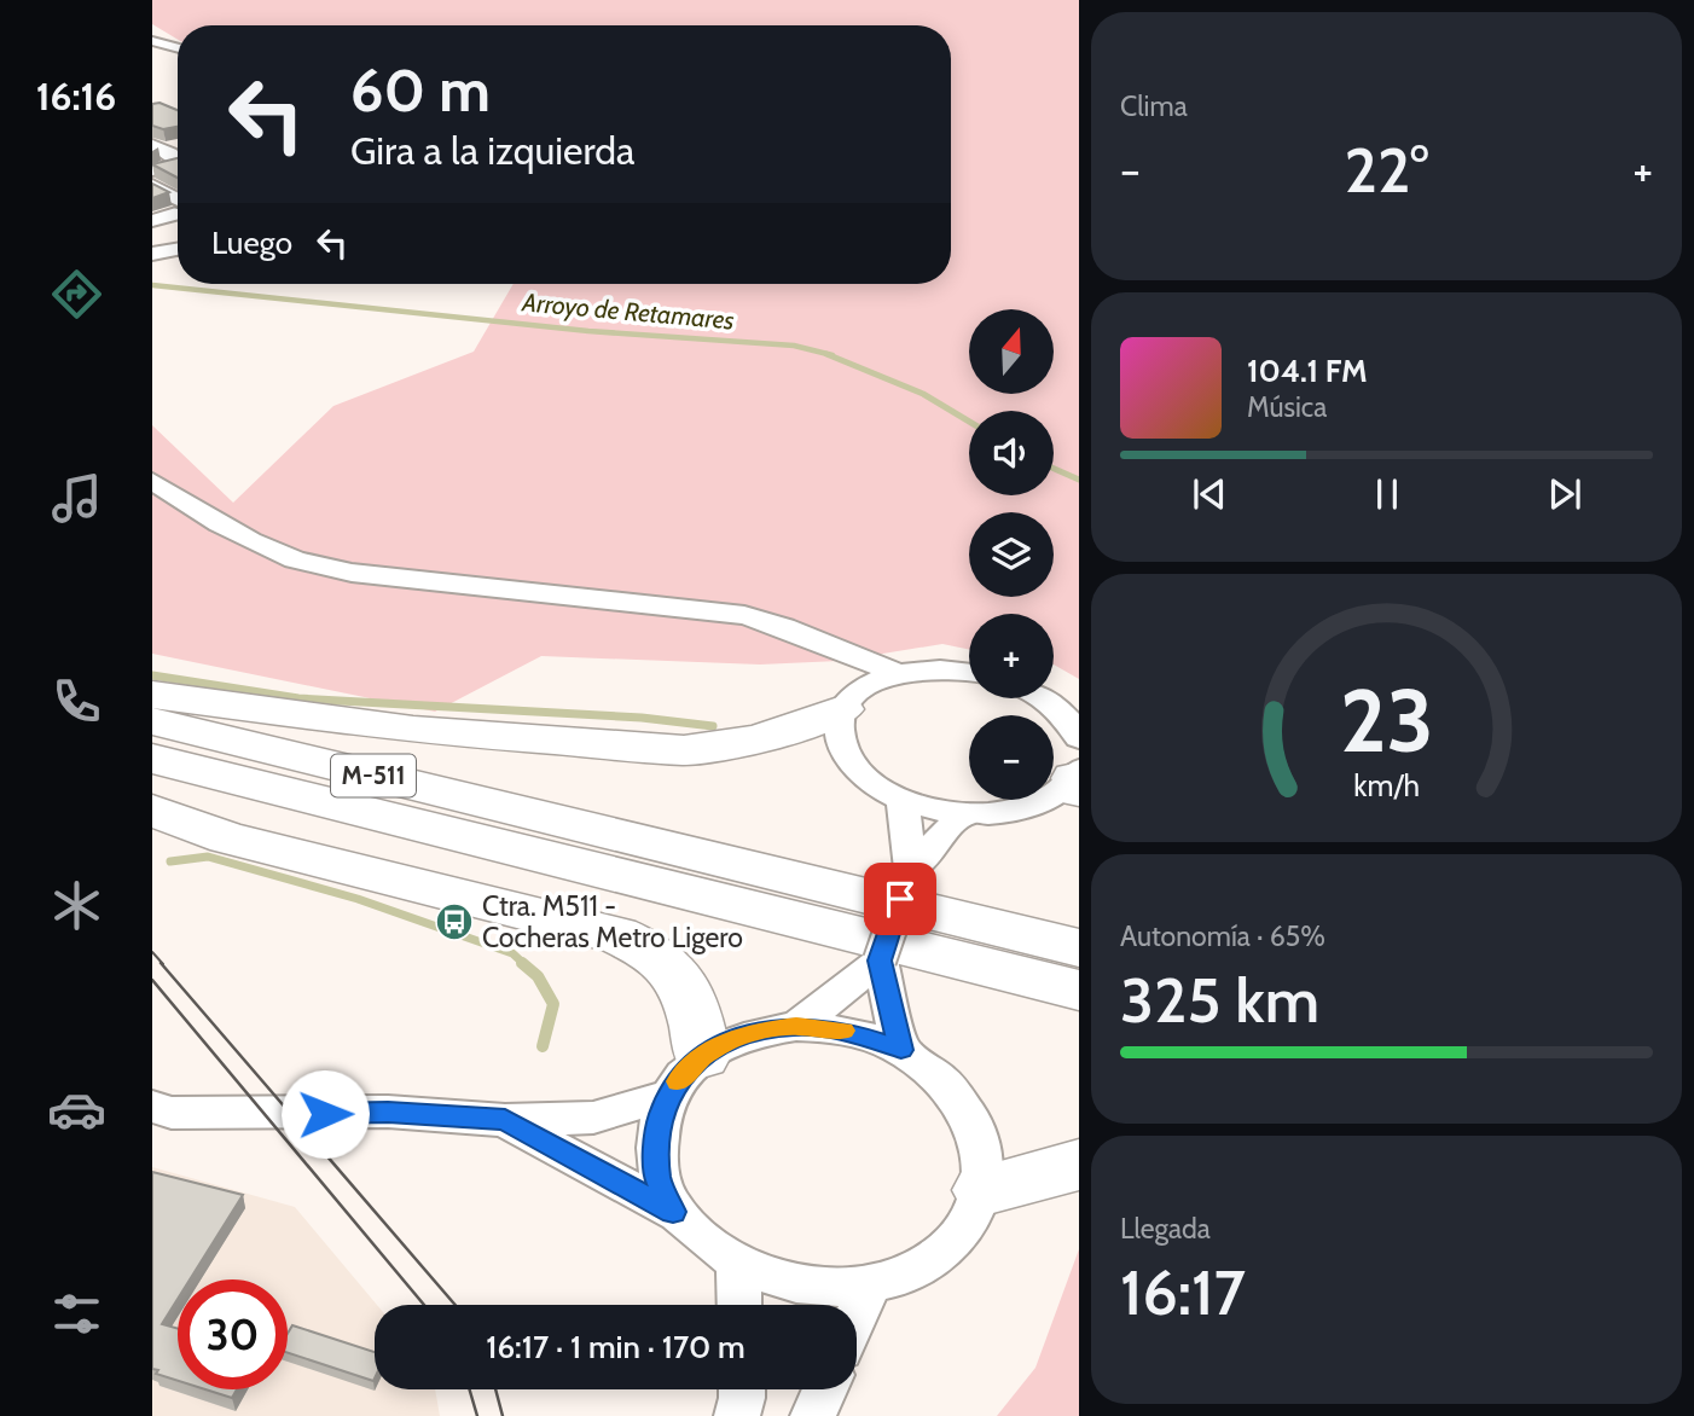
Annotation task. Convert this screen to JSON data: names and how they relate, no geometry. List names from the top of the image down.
{
  "streets": {
    "highway": ["M-511"]
  },
  "water": ["Arroyo de Retamares"],
  "places": {
    "bus stop": ["Ctra. M511 - Cocheras Metro Ligero"]
  },
  "north": "top",
  "page": {
    "tabs": "16:16",
    "tile": [
      "Clima",
      ["Autonomía · 65%", "325 km"],
      ["Llegada", "16:17"]
    ],
    "turn": ["60 m", "Gira a la izquierda"],
    "heat": ["−", "22°", "+"],
    "then": "Luego",
    "map_buttons": ["+", "−"],
    "song": ["104.1 FM", "Música"],
    "limit": "30",
    "trip": "16:17 · 1 min · 170 m",
    "gauge": ["23", "km/h"]
  }
}
